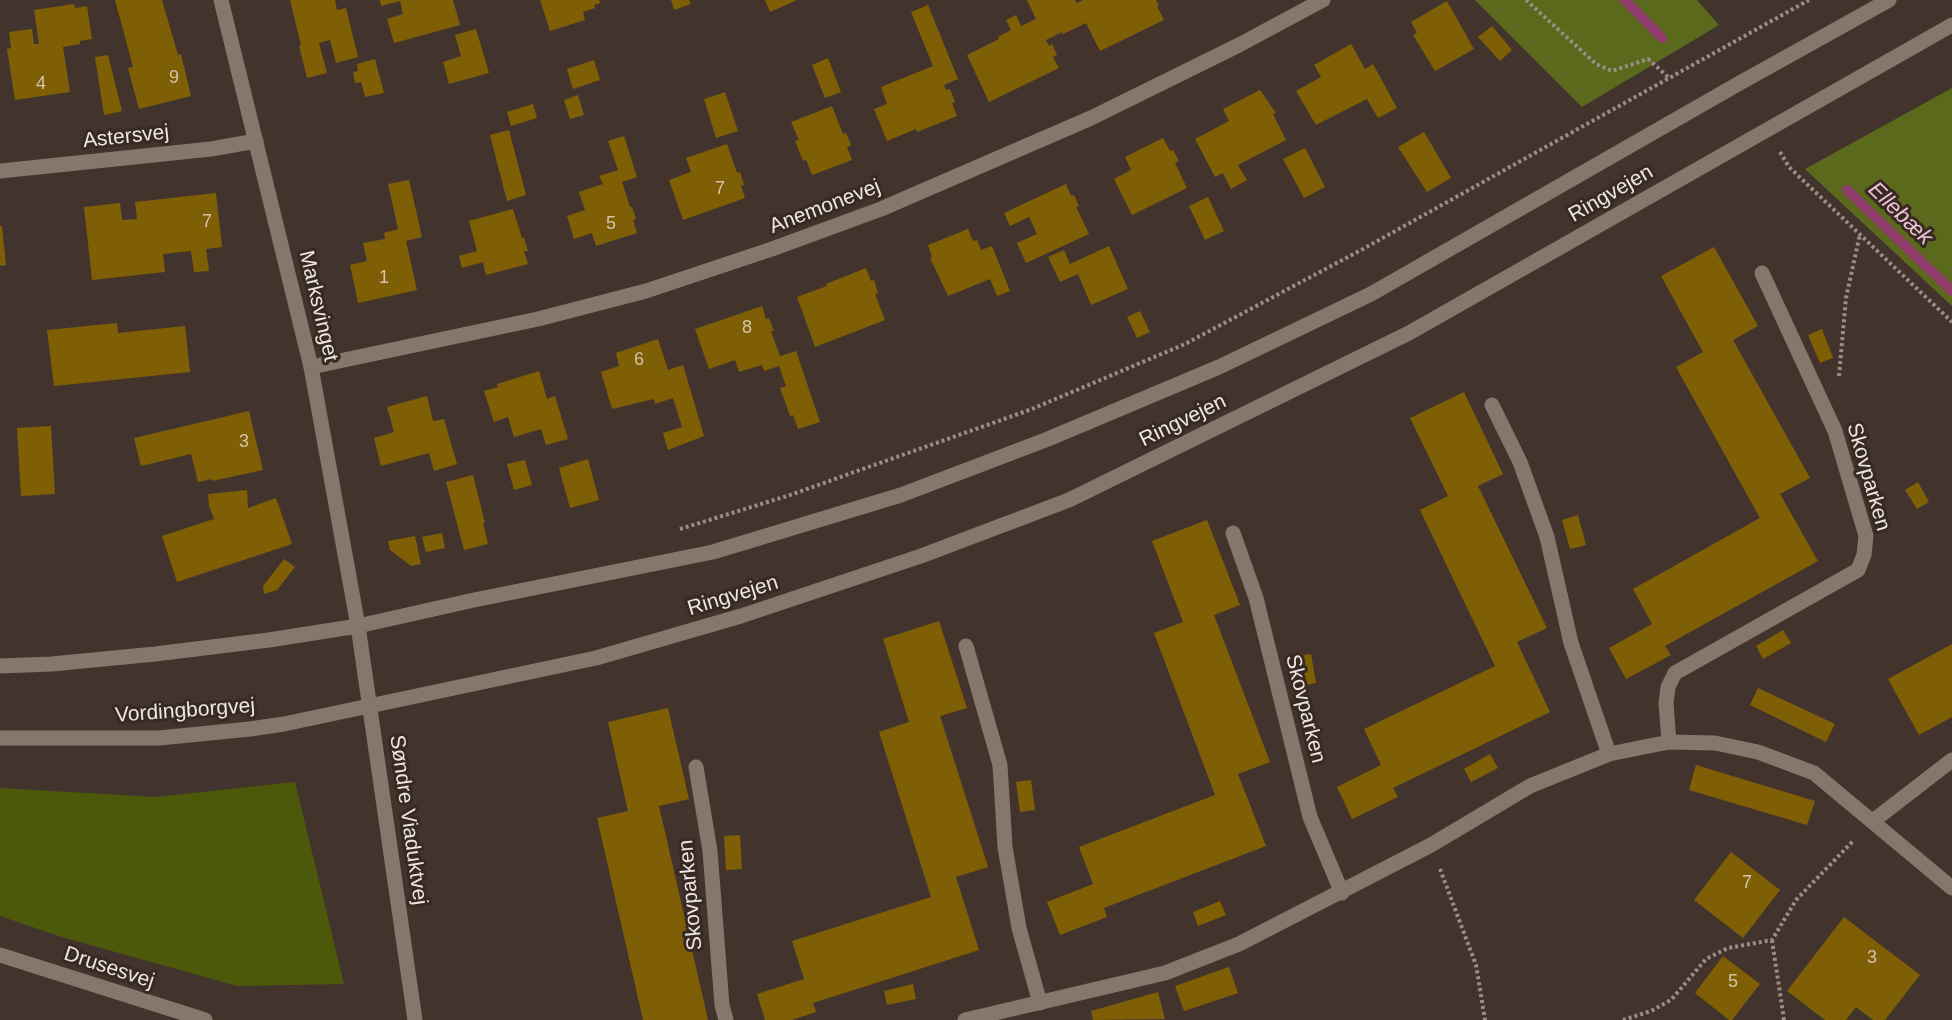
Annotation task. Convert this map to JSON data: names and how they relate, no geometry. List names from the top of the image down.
{
  "streets": {
    "street": [
      "Astersvej",
      "Ringvejen",
      "Anemonevej",
      "Marksvinget",
      "Skovparken",
      "Vordingborgvej",
      "Søndre Viaduktvej",
      "Drusesvej"
    ]
  },
  "crossings": [
    ["Astersvej", "Marksvinget"],
    ["Ringvejen", "Marksvinget"],
    ["Ringvejen", "Vordingborgvej"],
    ["Ringvejen", "Søndre Viaduktvej"],
    ["Anemonevej", "Marksvinget"],
    ["Marksvinget", "Søndre Viaduktvej"],
    ["Vordingborgvej", "Søndre Viaduktvej"]
  ],
  "water": ["Ellebæk"],
  "house_numbers": [
    "9",
    "4",
    "7",
    "7",
    "5",
    "1",
    "8",
    "6",
    "3",
    "7",
    "3",
    "5"
  ]
}
